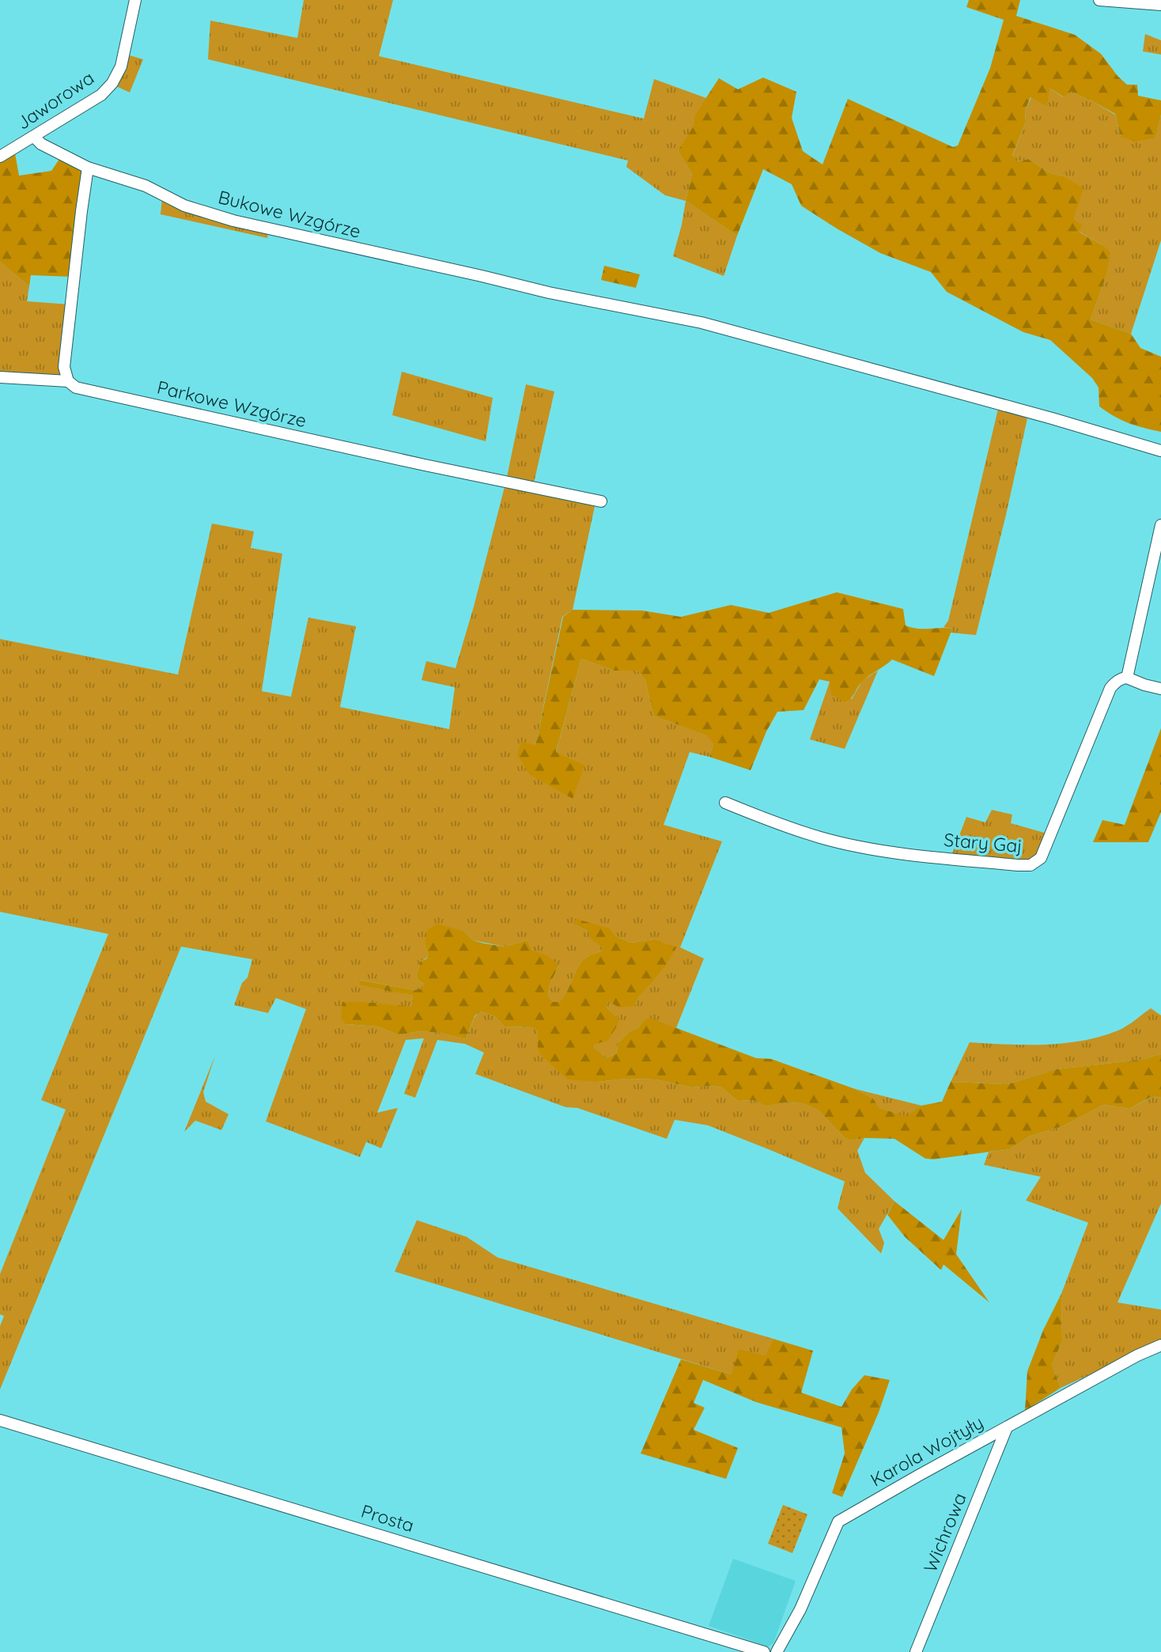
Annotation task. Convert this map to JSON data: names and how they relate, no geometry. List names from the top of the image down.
{
  "streets": {
    "street": [
      "Jaworowa",
      "Bukowe Wzgórze",
      "Parkowe Wzgórze",
      "Stary Gaj",
      "Karola Wojtyły",
      "Prosta",
      "Wichrowa"
    ]
  },
  "crossings": [
    ["Jaworowa", "Bukowe Wzgórze"],
    ["Karola Wojtyły", "Wichrowa"]
  ]
}
